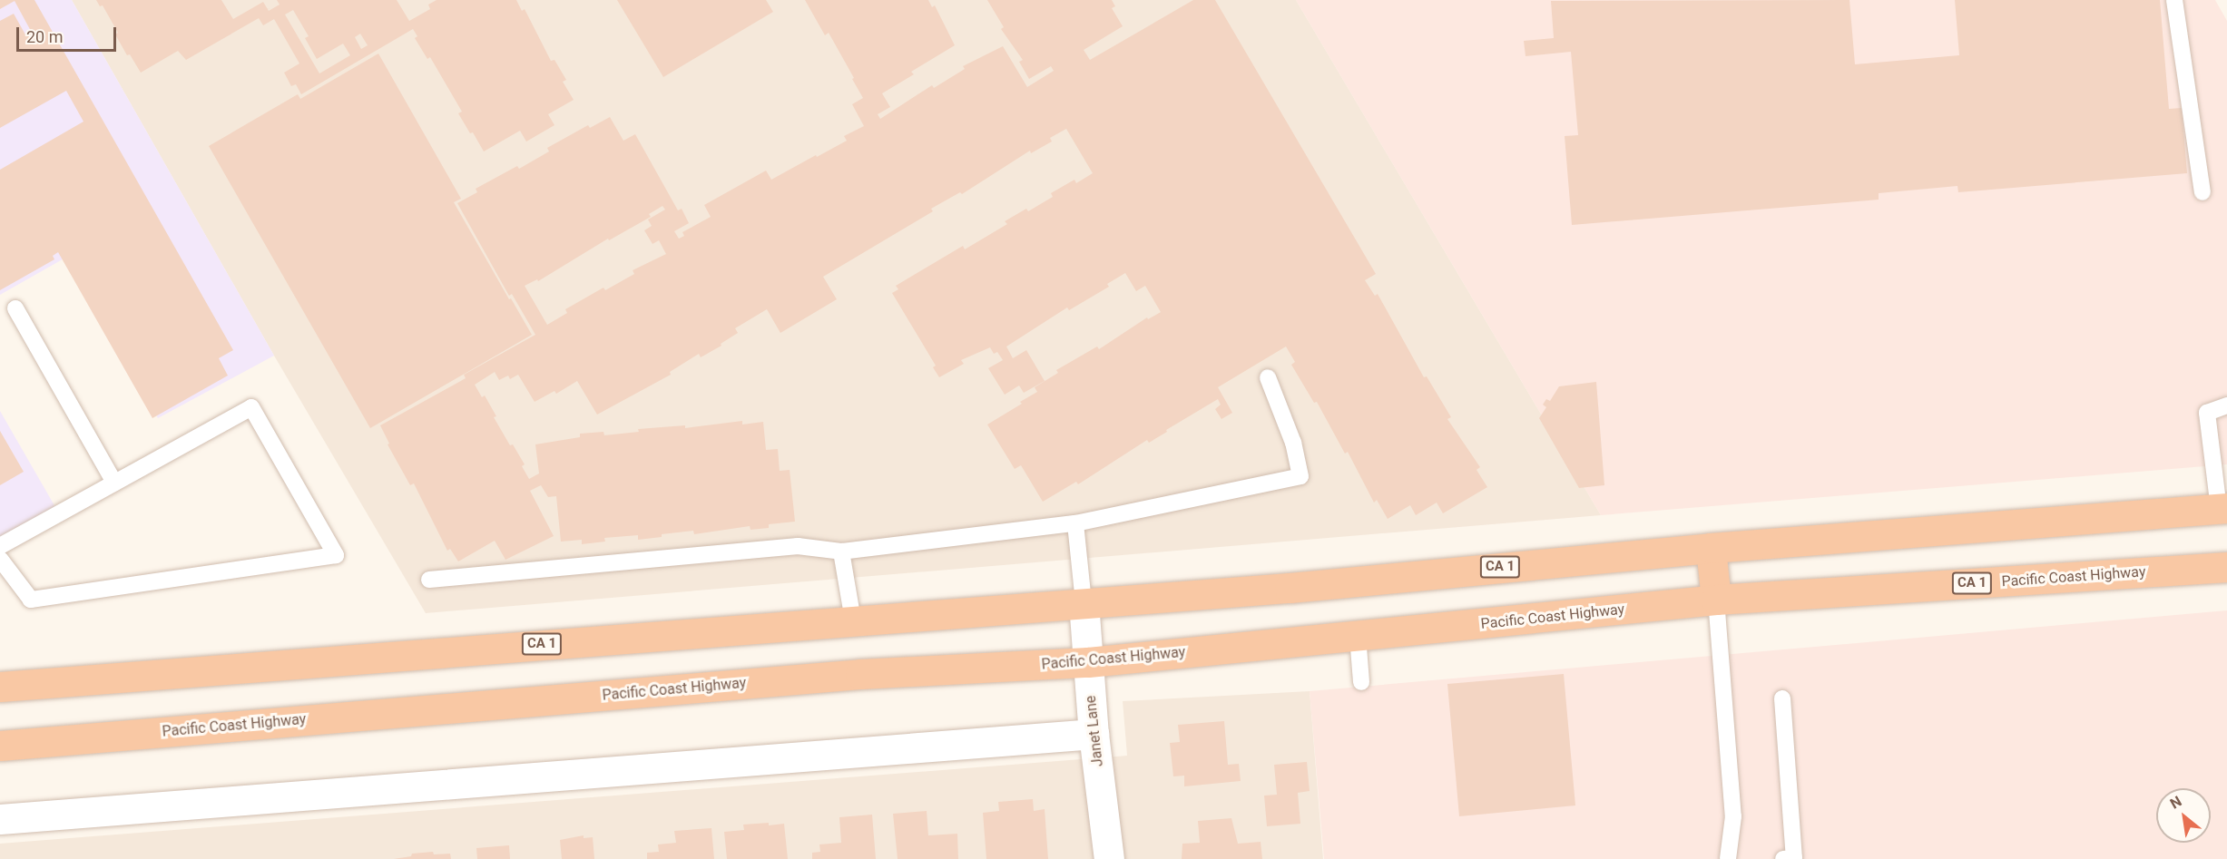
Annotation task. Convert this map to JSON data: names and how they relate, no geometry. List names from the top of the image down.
{
  "streets": {
    "highway": ["CA 1", "Pacific Coast Highway"],
    "street": ["Janet Lane"]
  },
  "crossings": [
    ["CA 1", "Janet Lane"],
    ["Pacific Coast Highway", "Janet Lane"]
  ],
  "scale_bar": "20 m",
  "north": "top left"
}
